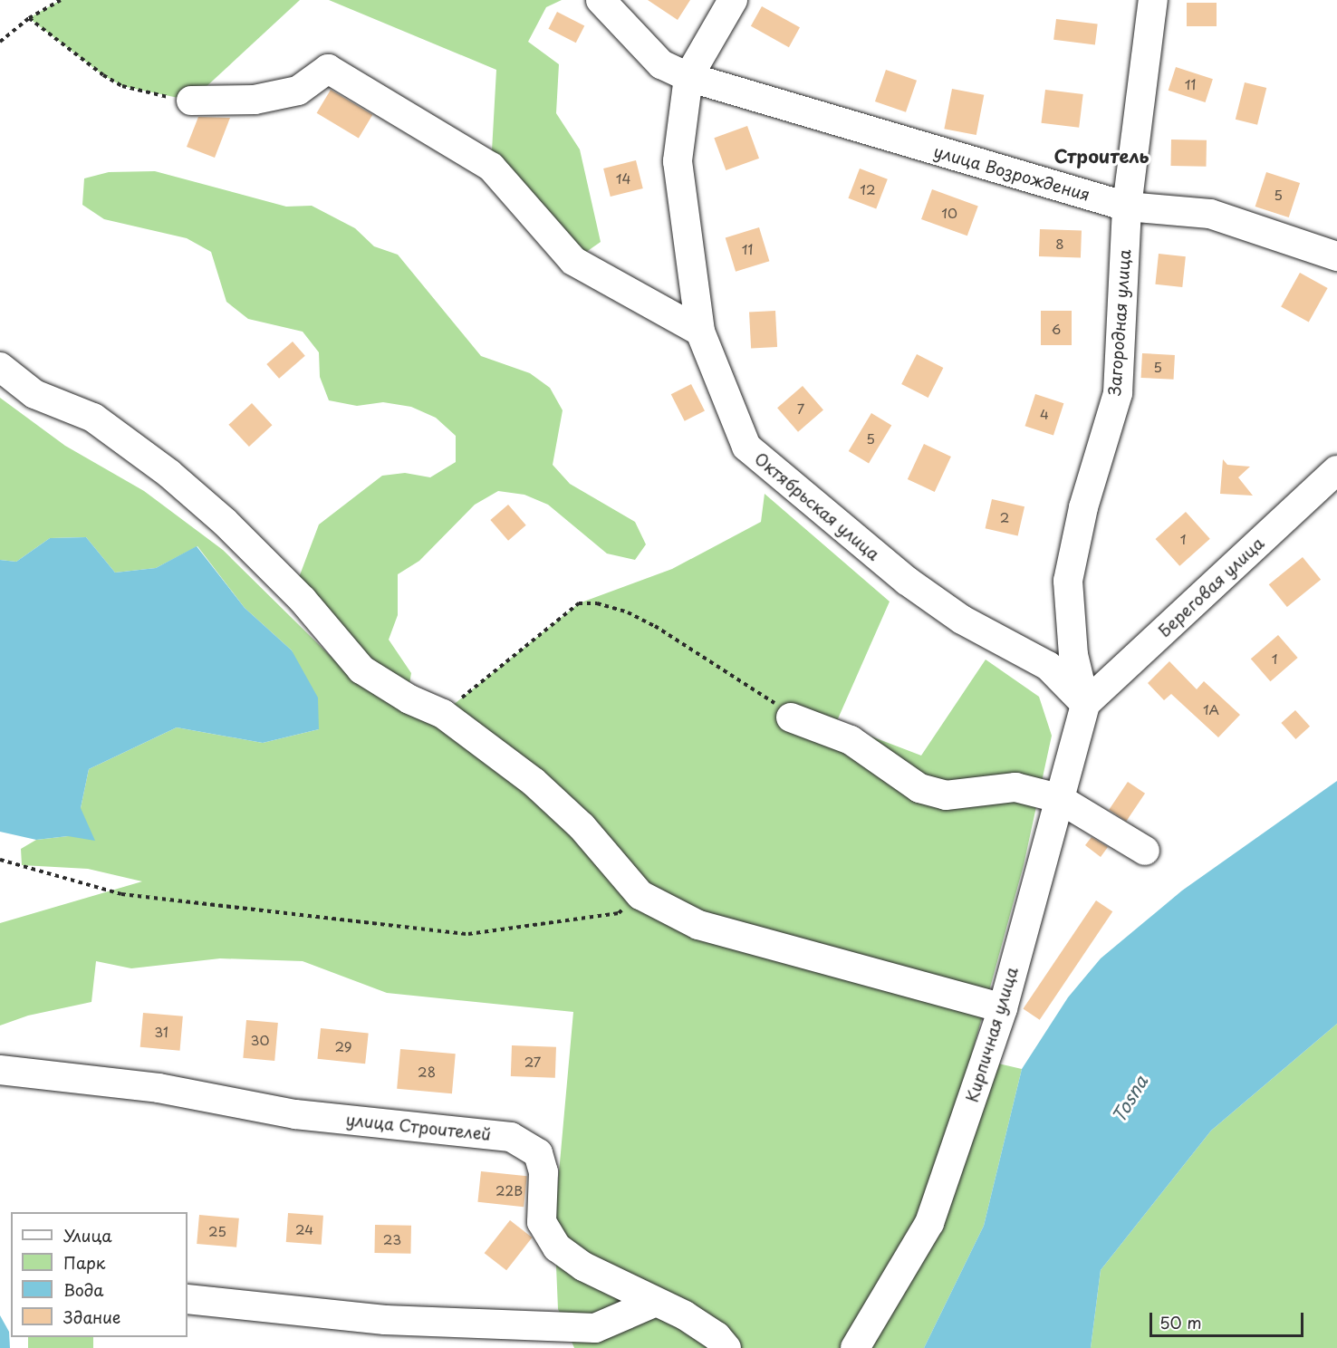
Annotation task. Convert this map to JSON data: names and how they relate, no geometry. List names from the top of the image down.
{
  "streets": {
    "street": [
      "улица Возрождения",
      "Загородная улица",
      "Октябрьская улица",
      "Береговая улица",
      "Кирпичная улица",
      "улица Строителей"
    ]
  },
  "crossings": [
    ["улица Возрождения", "Загородная улица"],
    ["улица Возрождения", "Октябрьская улица"],
    ["Загородная улица", "Октябрьская улица"],
    ["Загородная улица", "Береговая улица"],
    ["Загородная улица", "Кирпичная улица"],
    ["Октябрьская улица", "Береговая улица"],
    ["Октябрьская улица", "Кирпичная улица"],
    ["Береговая улица", "Кирпичная улица"]
  ],
  "districts": ["Строитель"],
  "water": ["Tosna"],
  "house_numbers": [
    "11",
    "14",
    "12",
    "5",
    "10",
    "8",
    "11",
    "6",
    "5",
    "7",
    "4",
    "5",
    "2",
    "1",
    "1",
    "1А",
    "31",
    "30",
    "29",
    "27",
    "28",
    "22В",
    "24",
    "25",
    "23"
  ],
  "legend": [
    "Улица",
    "Парк",
    "Вода",
    "Здание"
  ],
  "scale_bar": "50 m"
}
